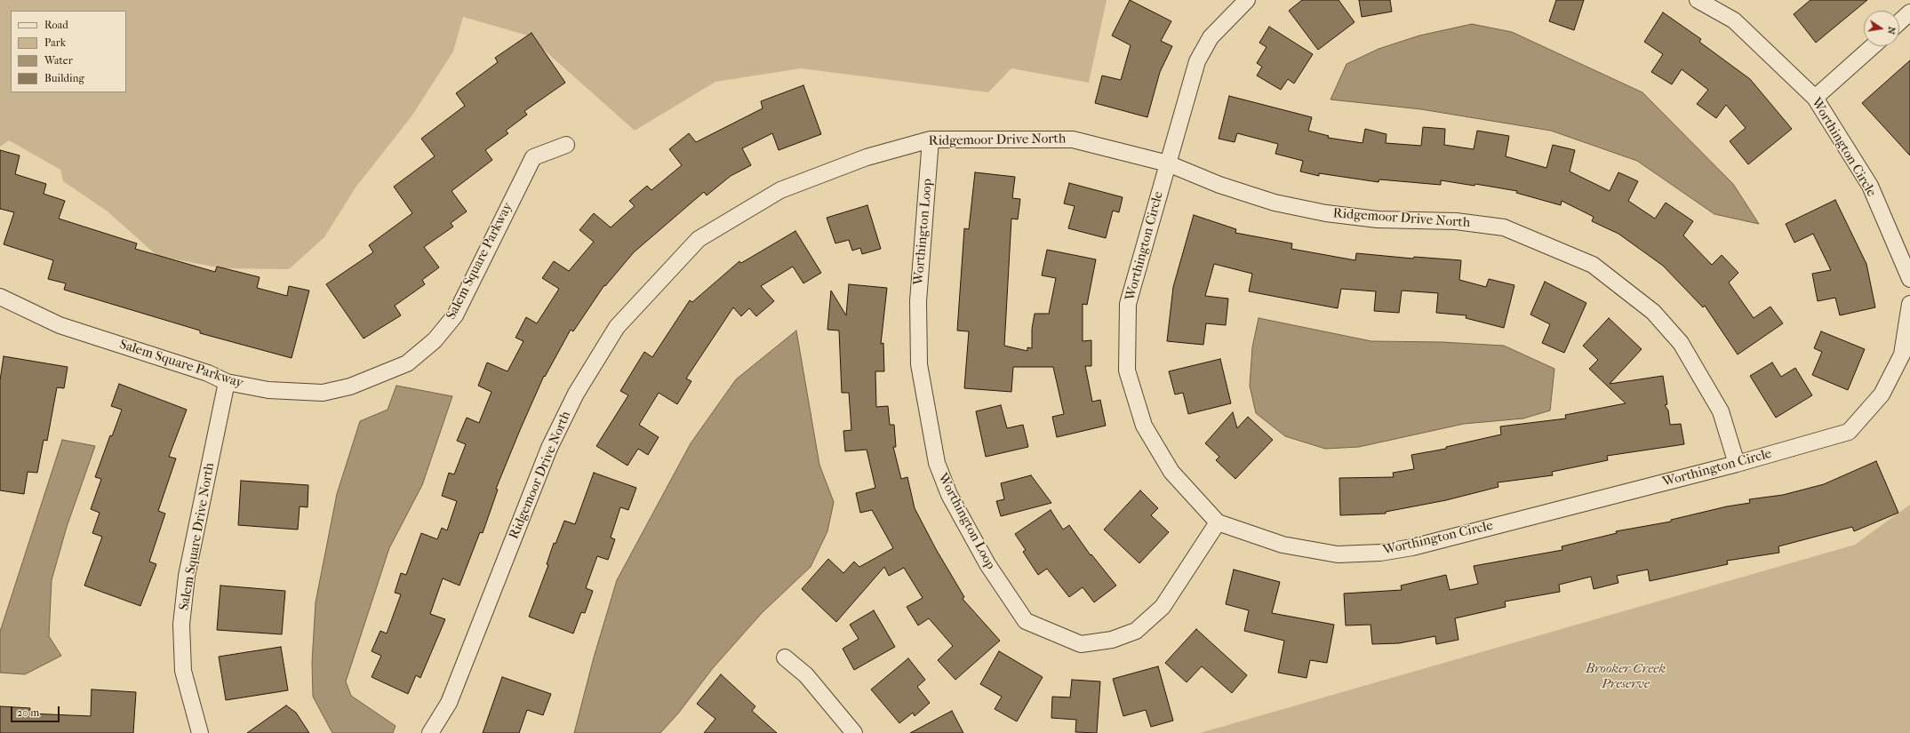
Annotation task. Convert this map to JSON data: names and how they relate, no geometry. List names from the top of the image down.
{
  "streets": {
    "street": [
      "Ridgemoor Drive North",
      "Worthington Circle",
      "Worthington Loop",
      "Salem Square Parkway",
      "Salem Square Drive North"
    ]
  },
  "crossings": [
    ["Ridgemoor Drive North", "Worthington Circle"],
    ["Ridgemoor Drive North", "Worthington Loop"],
    ["Worthington Circle", "Worthington Loop"],
    ["Salem Square Parkway", "Salem Square Drive North"]
  ],
  "parks": ["Brooker Creek Preserve"],
  "legend": [
    "Road",
    "Park",
    "Water",
    "Building"
  ],
  "scale_bar": "20 m",
  "north": "right"
}
